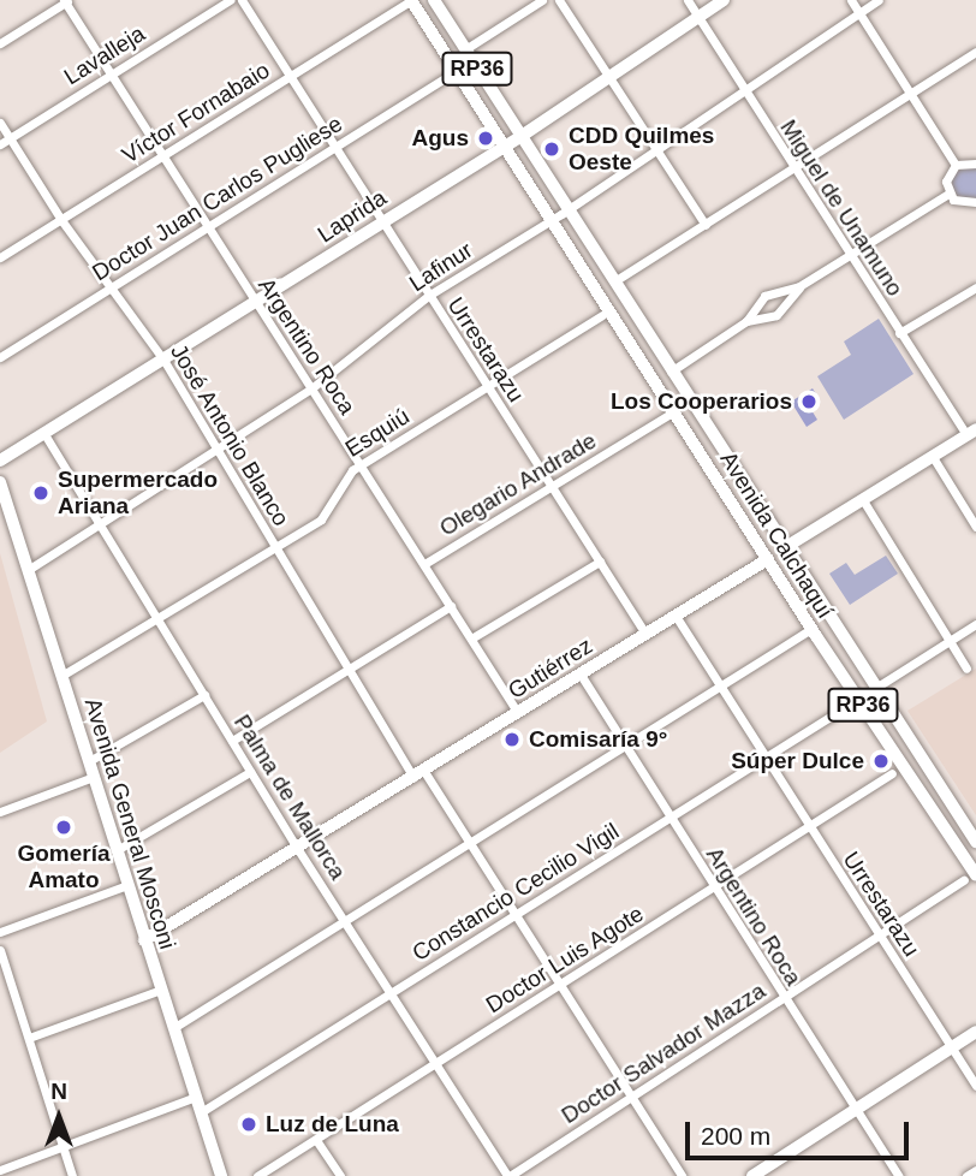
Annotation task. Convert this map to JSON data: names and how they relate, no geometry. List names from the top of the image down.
{
  "streets": {
    "main road": ["RP36", "Avenida Calchaquí"],
    "street": [
      "Lavalleja",
      "Víctor Fornabaio",
      "Doctor Juan Carlos Pugliese",
      "Miguel de Unamuno",
      "Laprida",
      "Lafinur",
      "Argentino Roca",
      "Urrestarazu",
      "Esquiú",
      "José Antonio Blanco",
      "Olegario Andrade",
      "Gutiérrez",
      "Palma de Mallorca",
      "Avenida General Mosconi",
      "Constancio Cecilio Vigil",
      "Doctor Luis Agote",
      "Doctor Salvador Mazza"
    ]
  },
  "crossings": [
    ["Lavalleja", "Argentino Roca"],
    ["Lavalleja", "José Antonio Blanco"],
    ["Víctor Fornabaio", "Argentino Roca"],
    ["Víctor Fornabaio", "Urrestarazu"],
    ["Víctor Fornabaio", "José Antonio Blanco"],
    ["Víctor Fornabaio", "Avenida Calchaquí"],
    ["Doctor Juan Carlos Pugliese", "Argentino Roca"],
    ["Doctor Juan Carlos Pugliese", "Urrestarazu"],
    ["Doctor Juan Carlos Pugliese", "José Antonio Blanco"],
    ["Doctor Juan Carlos Pugliese", "Avenida Calchaquí"],
    ["Miguel de Unamuno", "Laprida"],
    ["Miguel de Unamuno", "Lafinur"],
    ["Miguel de Unamuno", "Gutiérrez"],
    ["Laprida", "Argentino Roca"],
    ["Laprida", "Urrestarazu"],
    ["Laprida", "José Antonio Blanco"],
    ["Laprida", "Avenida Calchaquí"],
    ["Laprida", "Palma de Mallorca"],
    ["Lafinur", "Argentino Roca"],
    ["Lafinur", "Urrestarazu"],
    ["Lafinur", "José Antonio Blanco"],
    ["Lafinur", "Avenida Calchaquí"],
    ["Lafinur", "Palma de Mallorca"],
    ["Lafinur", "Avenida General Mosconi"],
    ["Argentino Roca", "Esquiú"],
    ["Argentino Roca", "Olegario Andrade"],
    ["Argentino Roca", "Gutiérrez"],
    ["Argentino Roca", "Constancio Cecilio Vigil"],
    ["Argentino Roca", "Doctor Luis Agote"],
    ["Argentino Roca", "Doctor Salvador Mazza"],
    ["Urrestarazu", "Esquiú"],
    ["Urrestarazu", "Olegario Andrade"],
    ["Urrestarazu", "Gutiérrez"],
    ["Urrestarazu", "Constancio Cecilio Vigil"],
    ["Urrestarazu", "Doctor Luis Agote"],
    ["Urrestarazu", "Doctor Salvador Mazza"],
    ["Esquiú", "José Antonio Blanco"],
    ["Esquiú", "Palma de Mallorca"],
    ["Esquiú", "Avenida General Mosconi"],
    ["José Antonio Blanco", "Gutiérrez"],
    ["José Antonio Blanco", "Constancio Cecilio Vigil"],
    ["José Antonio Blanco", "Doctor Luis Agote"],
    ["José Antonio Blanco", "Doctor Salvador Mazza"],
    ["Olegario Andrade", "Avenida Calchaquí"],
    ["Avenida Calchaquí", "Gutiérrez"],
    ["Avenida Calchaquí", "Doctor Salvador Mazza"],
    ["Gutiérrez", "Palma de Mallorca"],
    ["Gutiérrez", "Avenida General Mosconi"],
    ["Palma de Mallorca", "Constancio Cecilio Vigil"],
    ["Palma de Mallorca", "Doctor Luis Agote"],
    ["Palma de Mallorca", "Doctor Salvador Mazza"],
    ["Avenida General Mosconi", "Constancio Cecilio Vigil"]
  ],
  "places": [
    "Agus",
    "CDD Quilmes Oeste",
    "Los Cooperarios",
    "Supermercado Ariana",
    "Comisaría 9°",
    "Súper Dulce",
    "Gomería Amato",
    "Luz de Luna"
  ],
  "scale_bar": "200 m",
  "north": "top"
}
